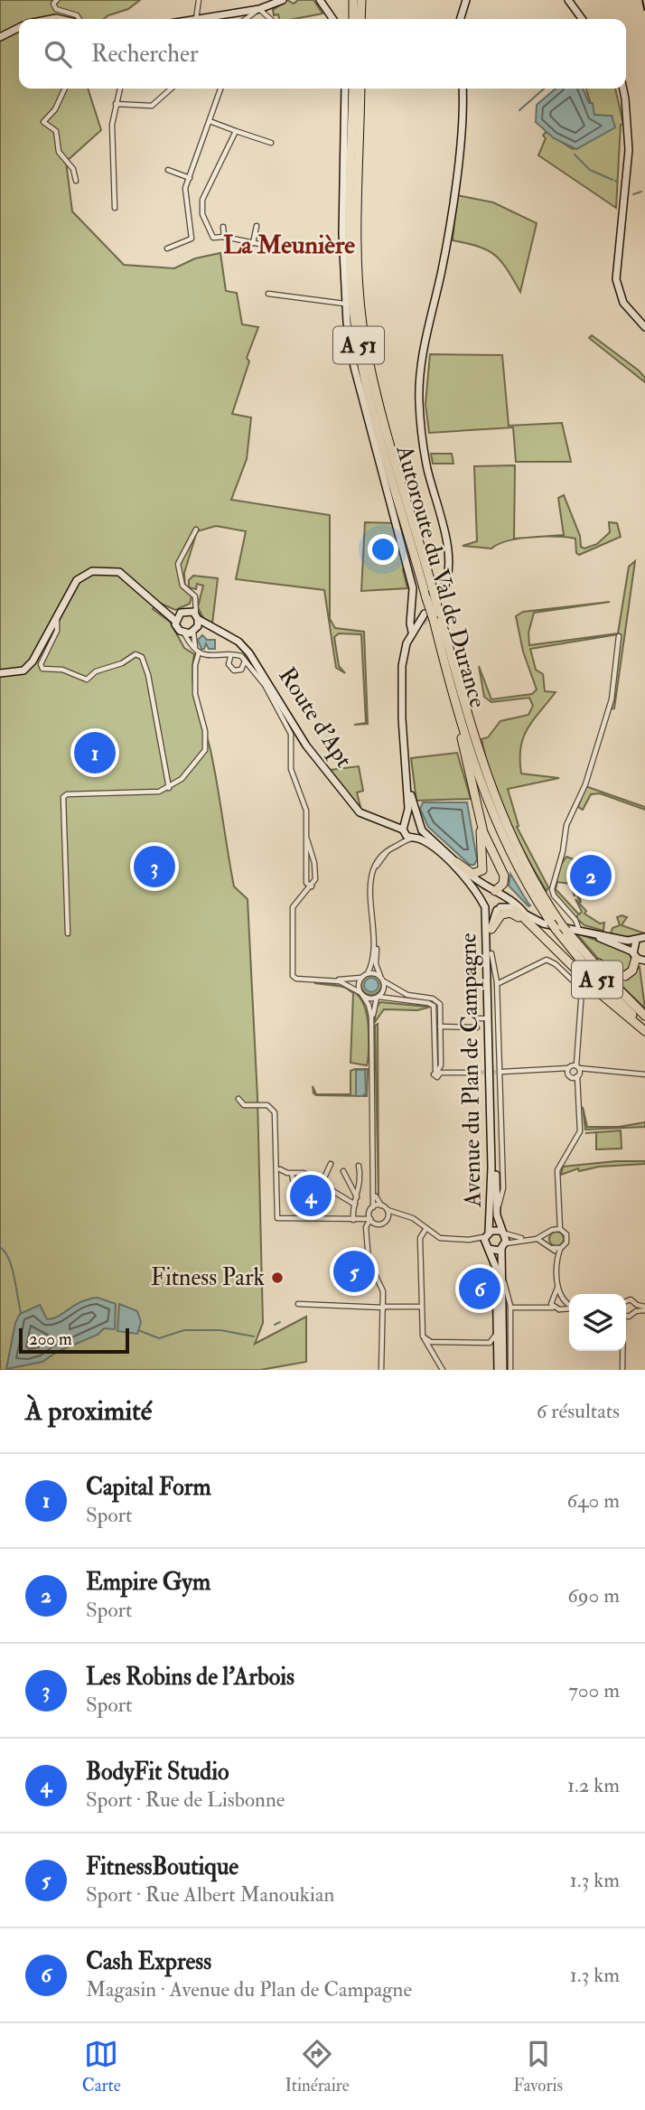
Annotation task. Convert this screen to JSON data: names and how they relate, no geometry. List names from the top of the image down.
{
  "streets": {
    "highway": ["A 51", "Autoroute du Val de Durance"],
    "main road": ["Route d'Apt", "Avenue du Plan de Campagne"]
  },
  "districts": ["La Meunière"],
  "places": ["Fitness Park"],
  "scale_bar": "200 m",
  "page": {
    "search": "Rechercher",
    "pins": [
      "1",
      "3",
      "2",
      "4",
      "5",
      "6"
    ],
    "scale": "200 m",
    "heading": ["À proximité", "6 résultats"],
    "list": [
      {
        "mark": "1",
        "name": "Capital Form",
        "note": "Sport",
        "value": "640 m"
      },
      {
        "mark": "2",
        "name": "Empire Gym",
        "note": "Sport",
        "value": "690 m"
      },
      {
        "mark": "3",
        "name": "Les Robins de l’Arbois",
        "note": "Sport",
        "value": "700 m"
      },
      {
        "mark": "4",
        "name": "BodyFit Studio",
        "note": "Sport · Rue de Lisbonne",
        "value": "1.2 km"
      },
      {
        "mark": "5",
        "name": "FitnessBoutique",
        "note": "Sport · Rue Albert Manoukian",
        "value": "1.3 km"
      },
      {
        "mark": "6",
        "name": "Cash Express",
        "note": "Magasin · Avenue du Plan de Campagne",
        "value": "1.3 km"
      }
    ],
    "nav": ["Carte", "Itinéraire", "Favoris"]
  }
}
